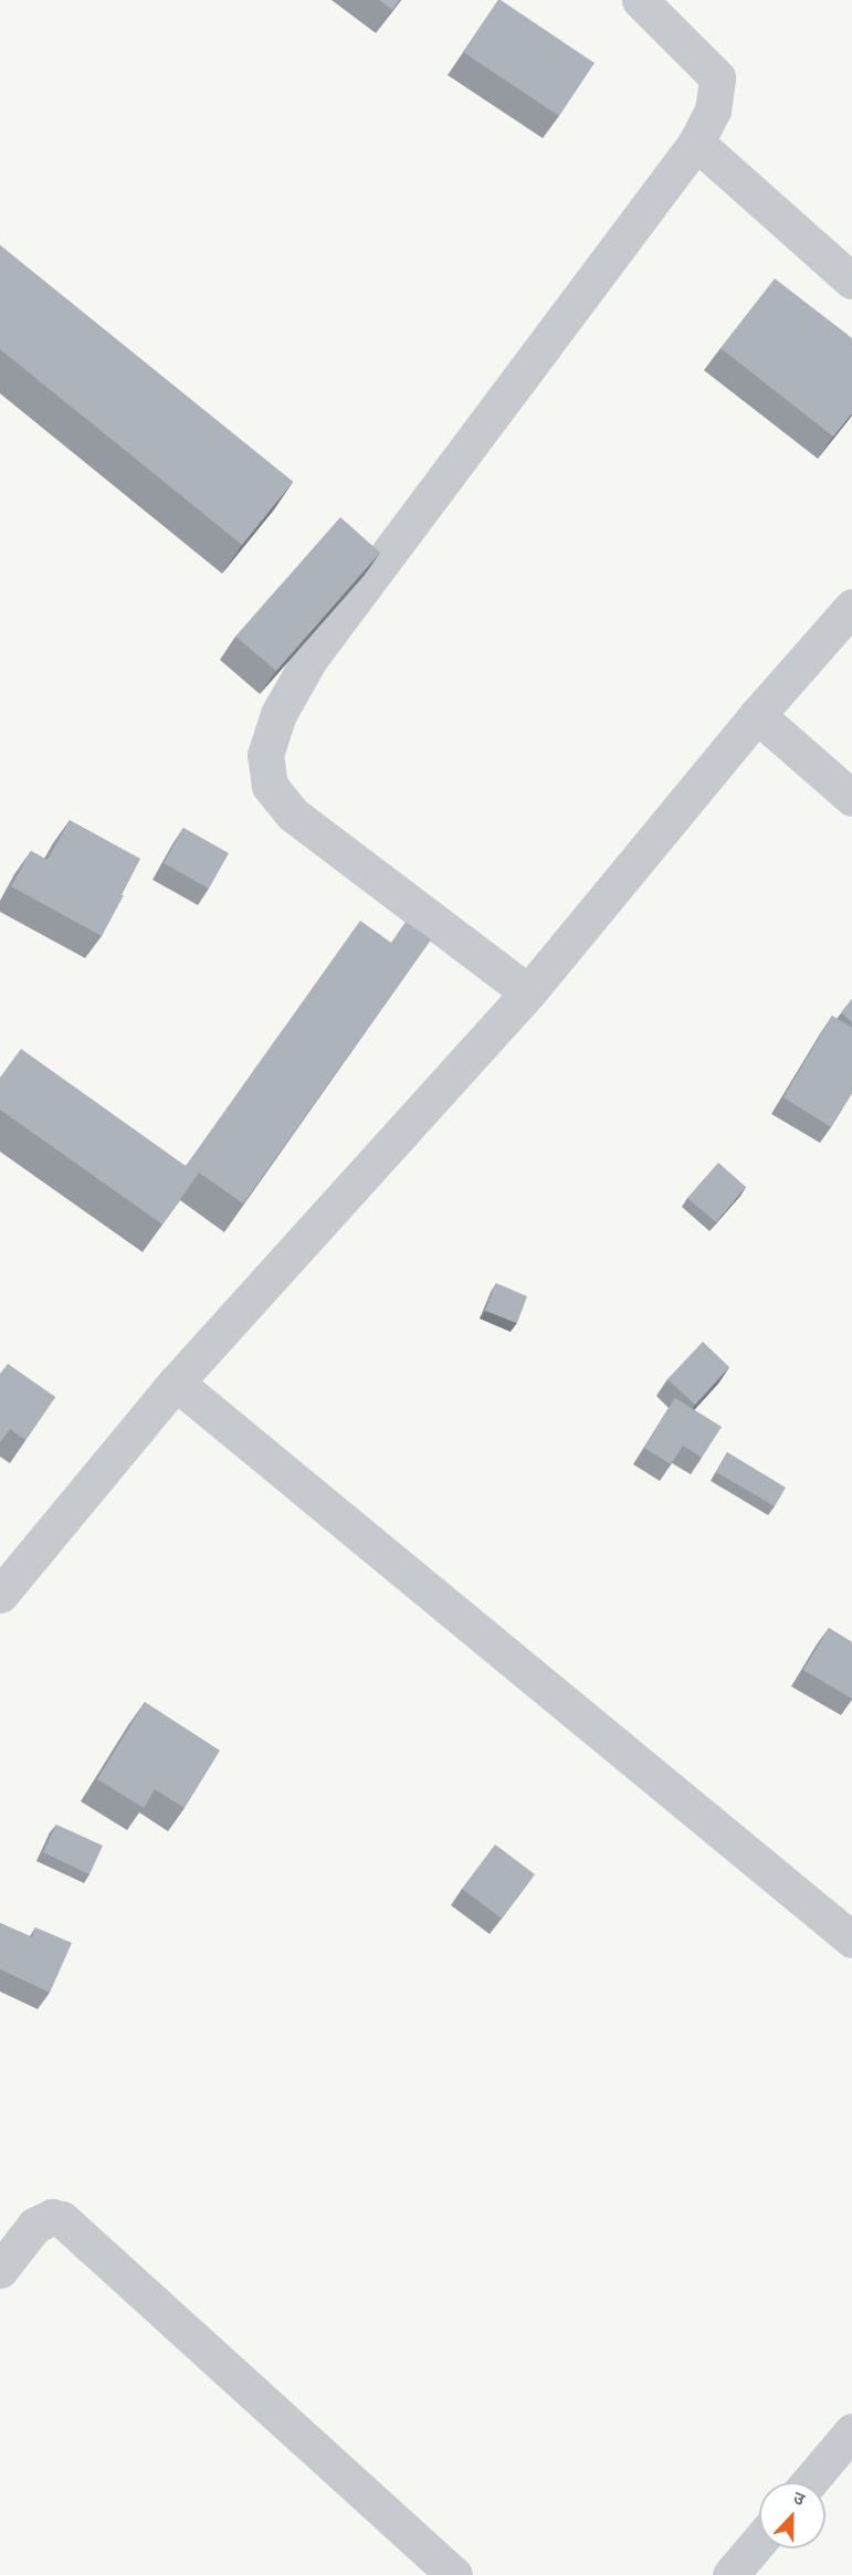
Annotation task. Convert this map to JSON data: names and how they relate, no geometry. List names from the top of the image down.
{
  "north": "top"
}
